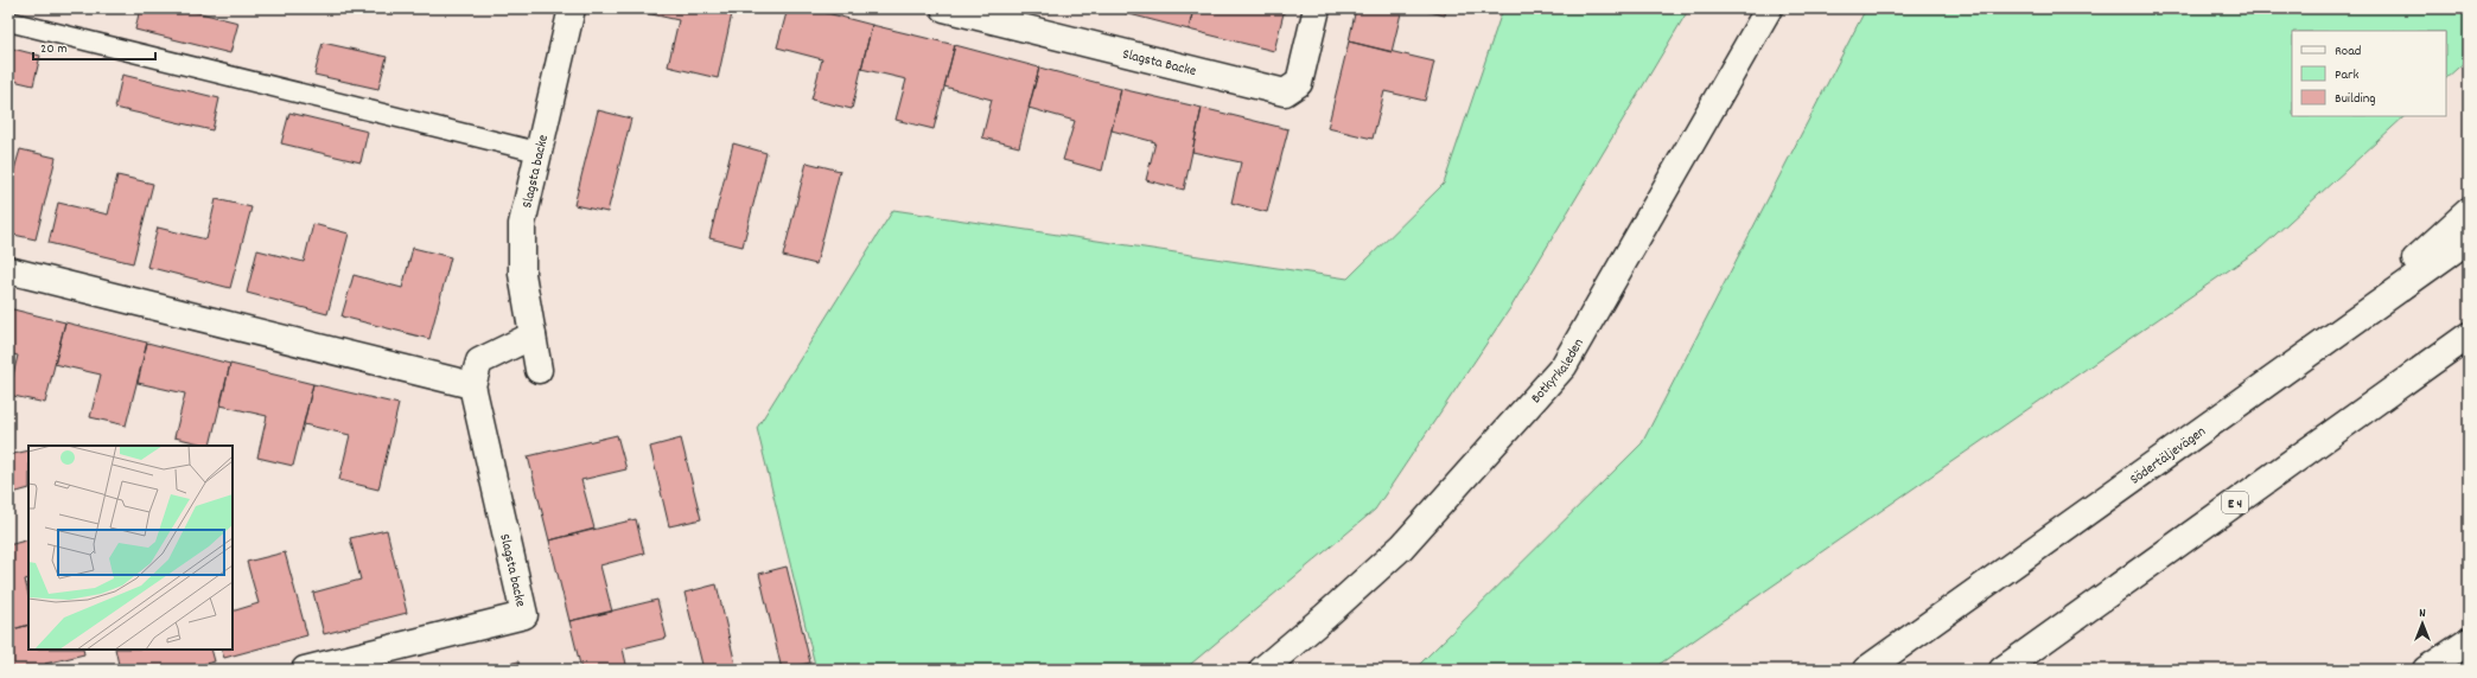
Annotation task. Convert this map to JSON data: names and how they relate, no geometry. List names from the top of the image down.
{
  "streets": {
    "main road": [
      "Slagsta Backe",
      "Slagsta backe",
      "Botkyrkaleden",
      "Södertäljevägen",
      "E 4"
    ]
  },
  "legend": ["Road", "Park", "Building"],
  "scale_bar": "20 m",
  "north": "top"
}
